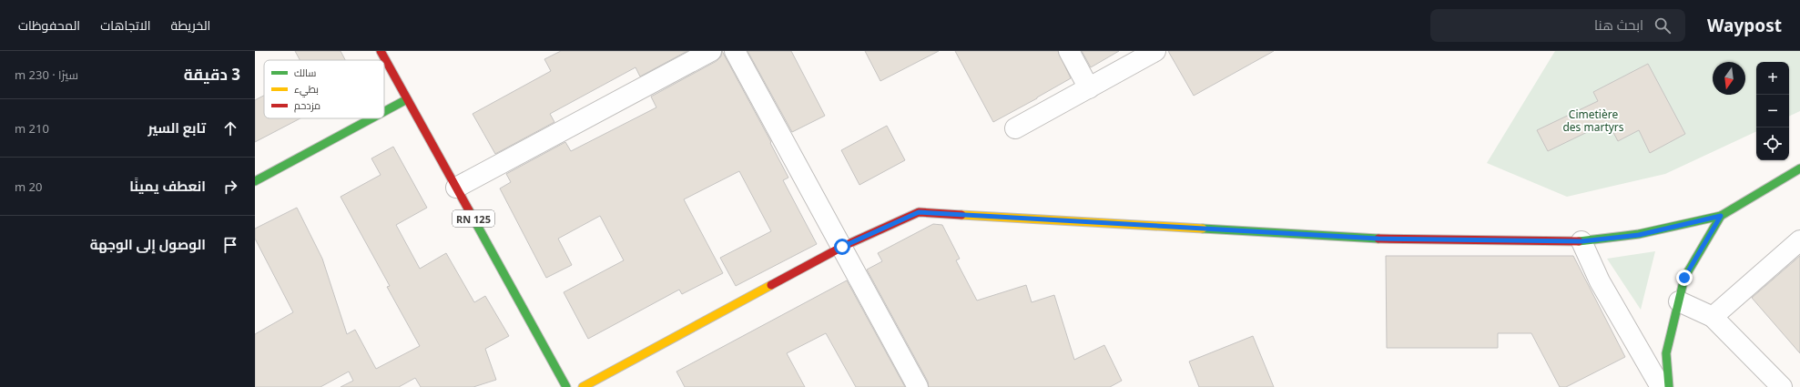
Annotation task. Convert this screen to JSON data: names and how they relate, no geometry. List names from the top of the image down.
{
  "streets": {
    "street": ["RN 125"]
  },
  "parks": ["Cimetière des martyrs"],
  "legend": ["سالك", "بطيء", "مزدحم"],
  "north": "bottom",
  "page": {
    "header": "Waypost",
    "search": "ابحث هنا",
    "nav": ["الخريطة", "الاتجاهات", "المحفوظات"],
    "heading": ["3 دقيقة", "سيرًا · 230 m"],
    "map_buttons": ["+", "−"],
    "list": [
      ["تابع السير", "210 m"],
      ["انعطف يمينًا", "20 m"],
      "الوصول إلى الوجهة"
    ]
  }
}
